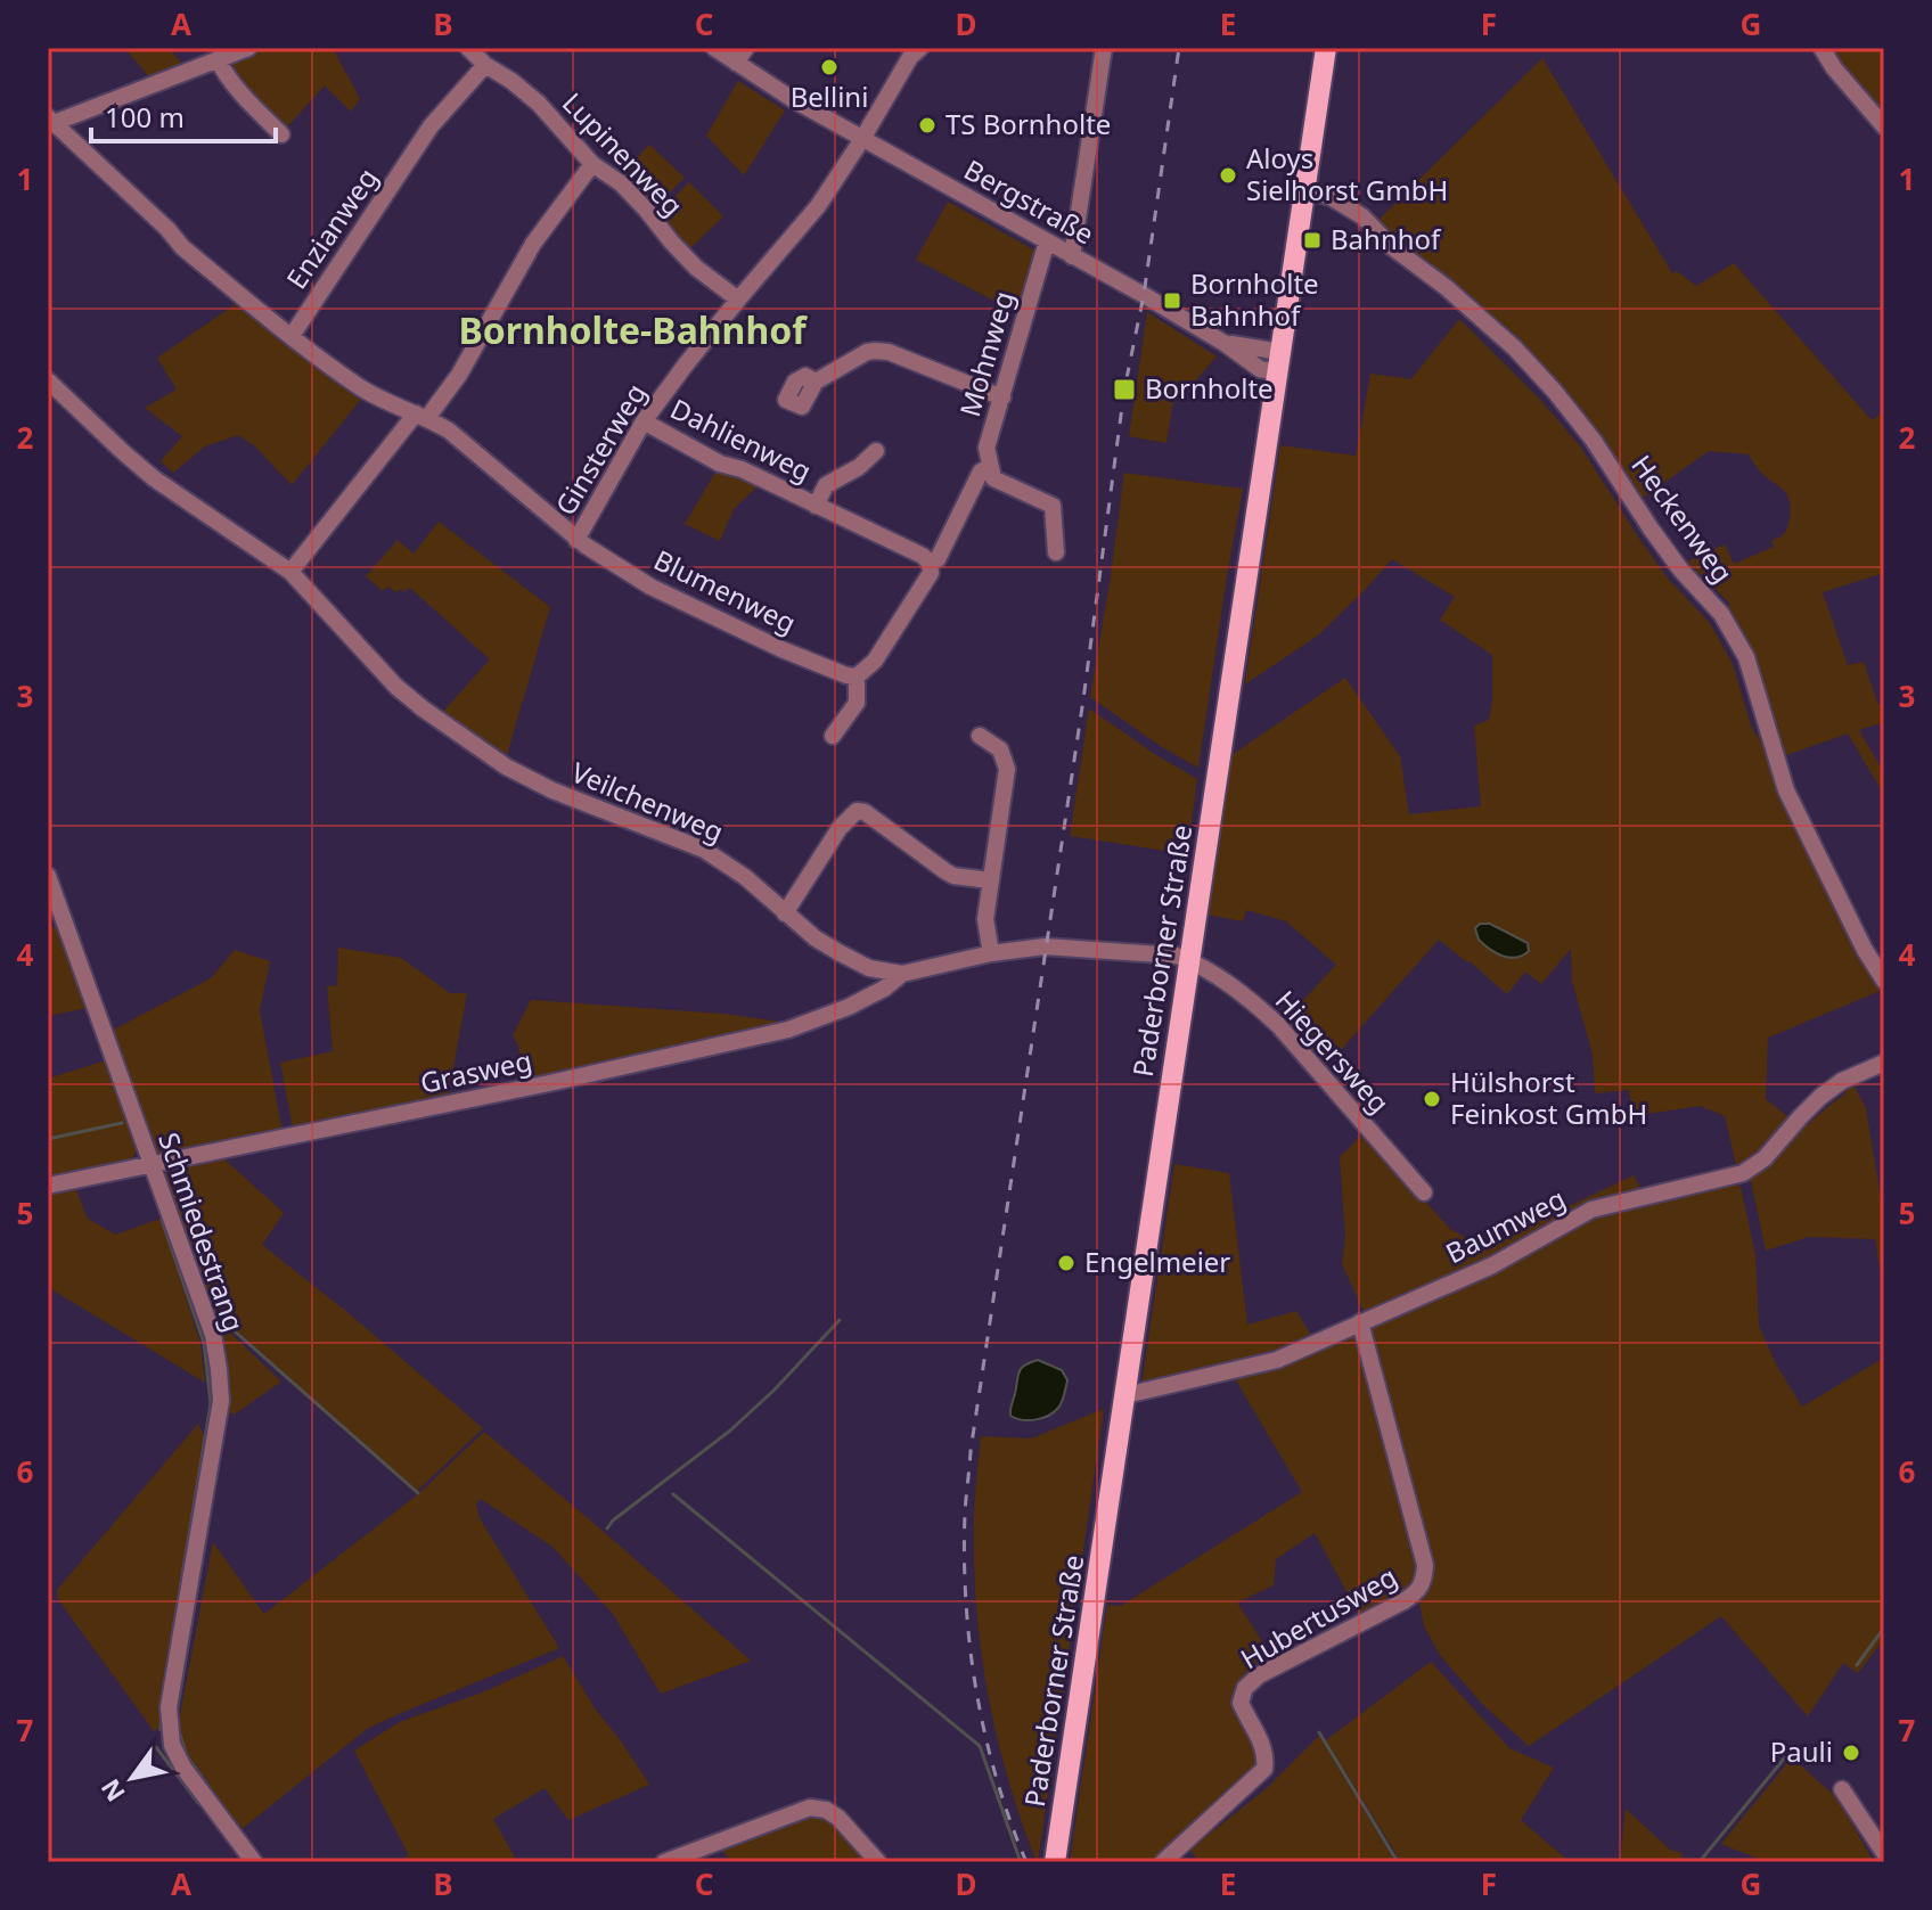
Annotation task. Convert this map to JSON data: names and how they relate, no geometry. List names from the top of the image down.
{
  "streets": {
    "main road": ["Paderborner Straße"],
    "street": [
      "Lupinenweg",
      "Bergstraße",
      "Enzianweg",
      "Mohnweg",
      "Dahlienweg",
      "Ginsterweg",
      "Heckenweg",
      "Blumenweg",
      "Veilchenweg",
      "Hiegersweg",
      "Grasweg",
      "Baumweg",
      "Schmiedestrang",
      "Hubertusweg"
    ]
  },
  "crossings": [
    ["Lupinenweg", "Enzianweg"],
    ["Lupinenweg", "Ginsterweg"],
    ["Bergstraße", "Mohnweg"],
    ["Bergstraße", "Ginsterweg"],
    ["Bergstraße", "Paderborner Straße"],
    ["Enzianweg", "Ginsterweg"],
    ["Dahlienweg", "Ginsterweg"],
    ["Ginsterweg", "Blumenweg"],
    ["Heckenweg", "Paderborner Straße"],
    ["Veilchenweg", "Paderborner Straße"],
    ["Veilchenweg", "Hiegersweg"],
    ["Veilchenweg", "Grasweg"],
    ["Paderborner Straße", "Hiegersweg"],
    ["Paderborner Straße", "Baumweg"],
    ["Grasweg", "Schmiedestrang"],
    ["Baumweg", "Hubertusweg"]
  ],
  "districts": ["Bornholte-Bahnhof"],
  "places": {
    "other": [
      "Bellini",
      "TS Bornholte",
      "Aloys Sielhorst GmbH",
      "Hülshorst Feinkost GmbH",
      "Engelmeier",
      "Pauli"
    ],
    "transit": ["Bahnhof", "Bornholte Bahnhof", "Bornholte"]
  },
  "scale_bar": "100 m",
  "north": "bottom left",
  "grid": {
    "columns": [
      "A",
      "B",
      "C",
      "D",
      "E",
      "F",
      "G"
    ],
    "rows": [
      "1",
      "2",
      "3",
      "4",
      "5",
      "6",
      "7"
    ]
  }
}
